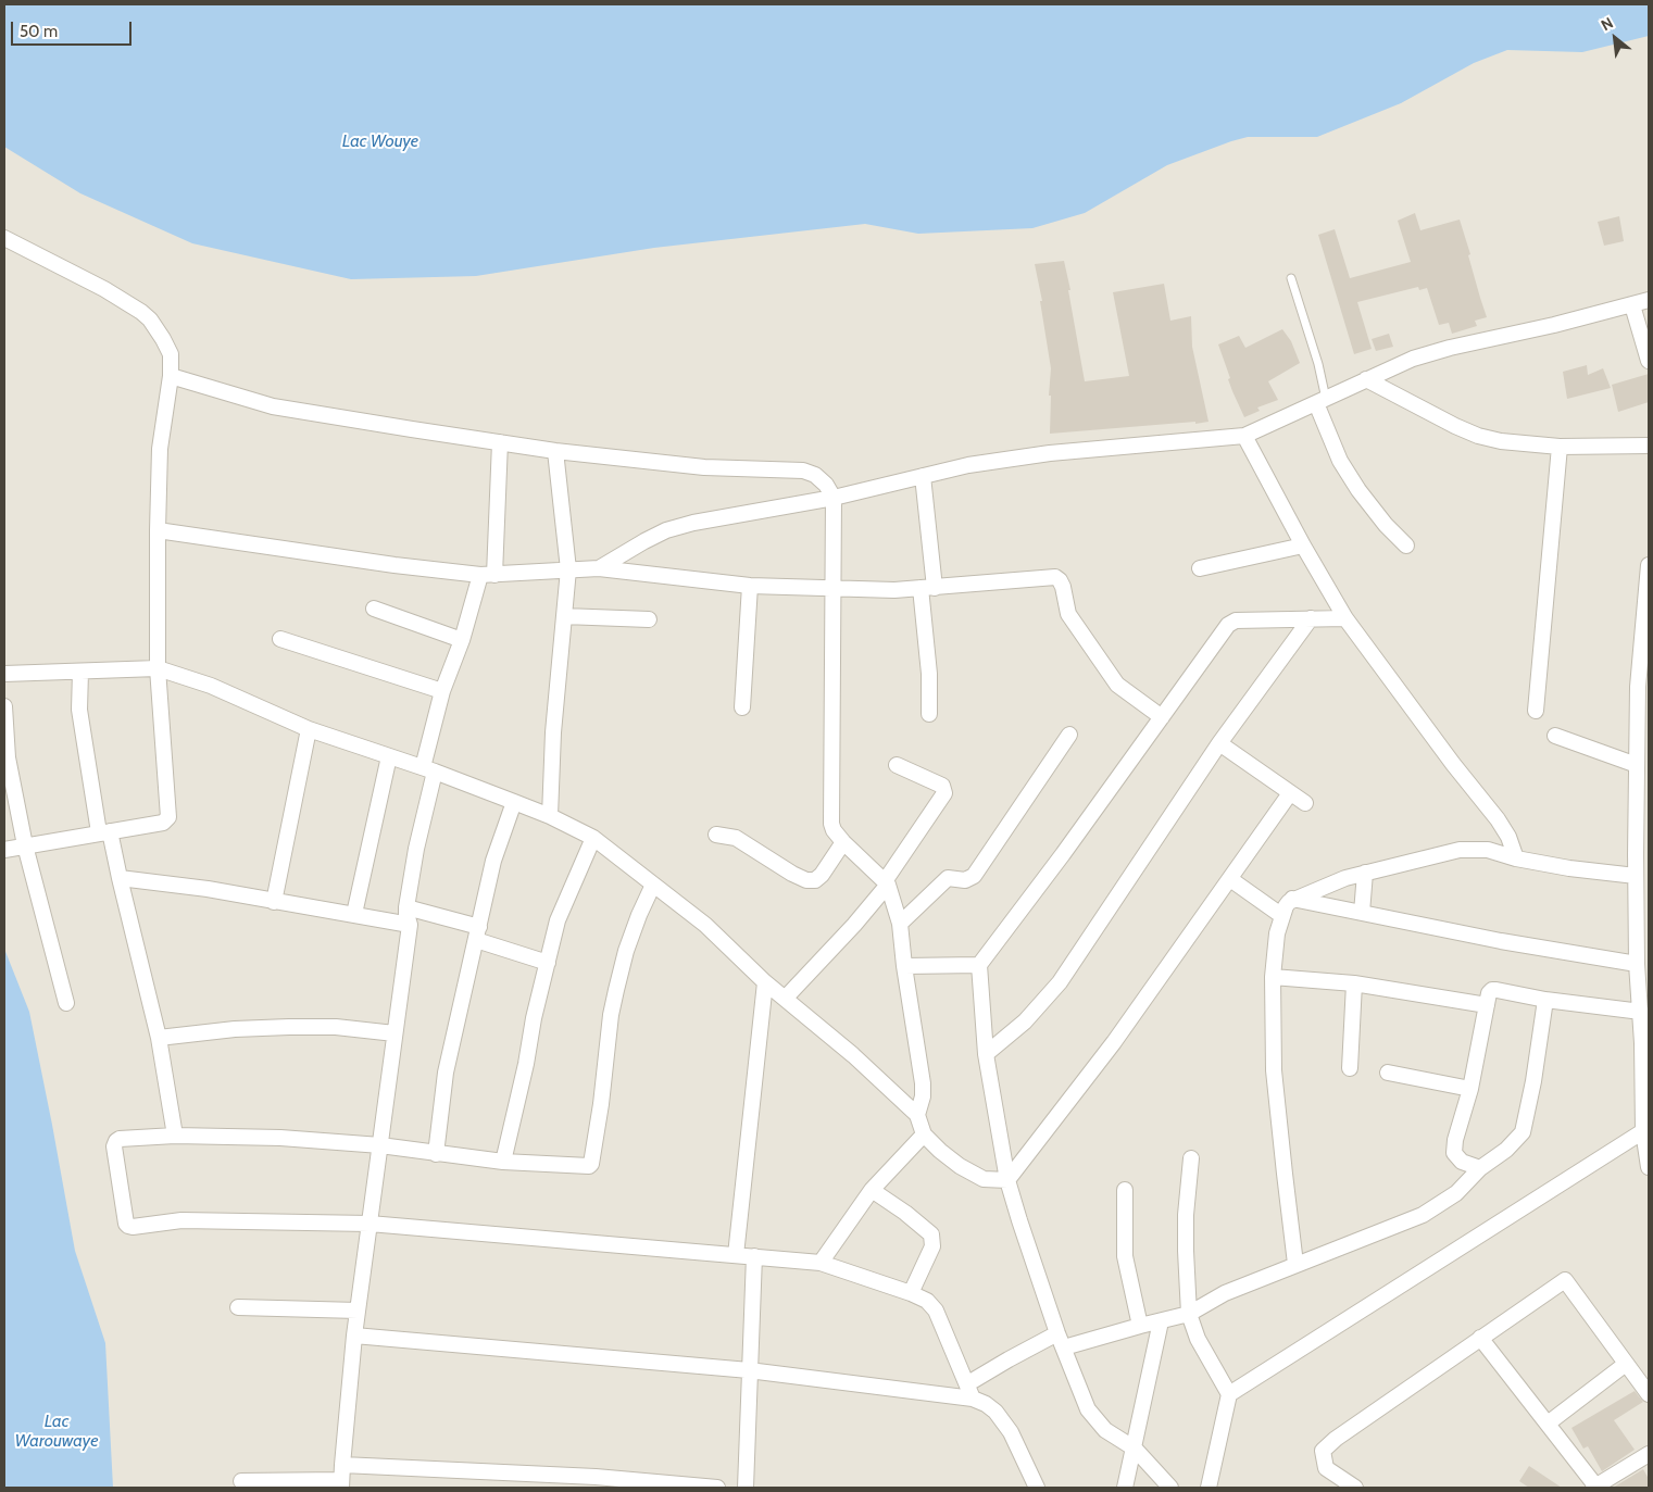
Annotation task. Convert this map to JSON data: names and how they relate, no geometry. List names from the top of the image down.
{
  "water": ["Lac Wouye", "Lac Warouwaye"],
  "scale_bar": "50 m",
  "north": "top left"
}
